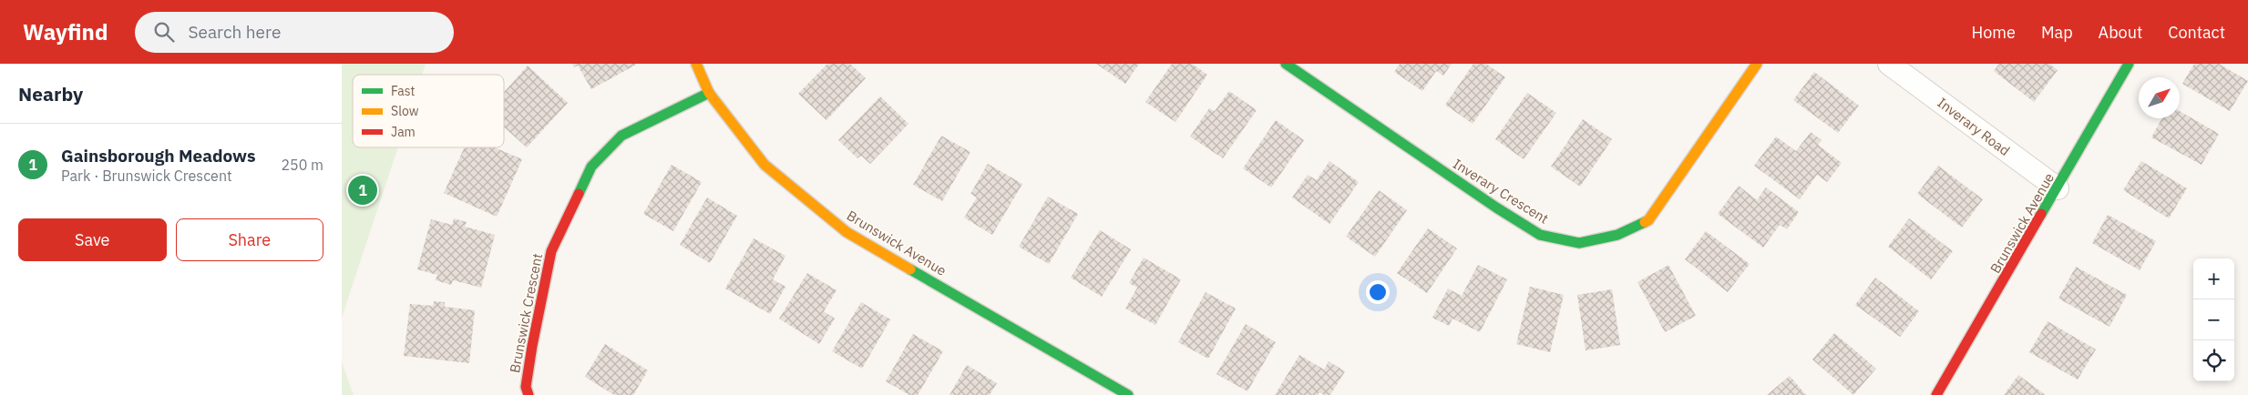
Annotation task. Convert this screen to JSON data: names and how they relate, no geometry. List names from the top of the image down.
{
  "streets": {
    "street": [
      "Inverary Road",
      "Inverary Crescent",
      "Brunswick Avenue",
      "Brunswick Crescent"
    ]
  },
  "crossings": [
    ["Inverary Road", "Brunswick Avenue"],
    ["Brunswick Avenue", "Brunswick Crescent"]
  ],
  "legend": ["Fast", "Slow", "Jam"],
  "north": "top right",
  "page": {
    "header": "Wayfind",
    "search": "Search here",
    "nav": [
      "Home",
      "Map",
      "About",
      "Contact"
    ],
    "heading": "Nearby",
    "list": [
      {
        "mark": "1",
        "name": "Gainsborough Meadows",
        "note": "Park · Brunswick Crescent",
        "value": "250 m"
      }
    ],
    "pins": "1",
    "buttons": ["Save", "Share"],
    "map_buttons": ["+", "−"]
  }
}
